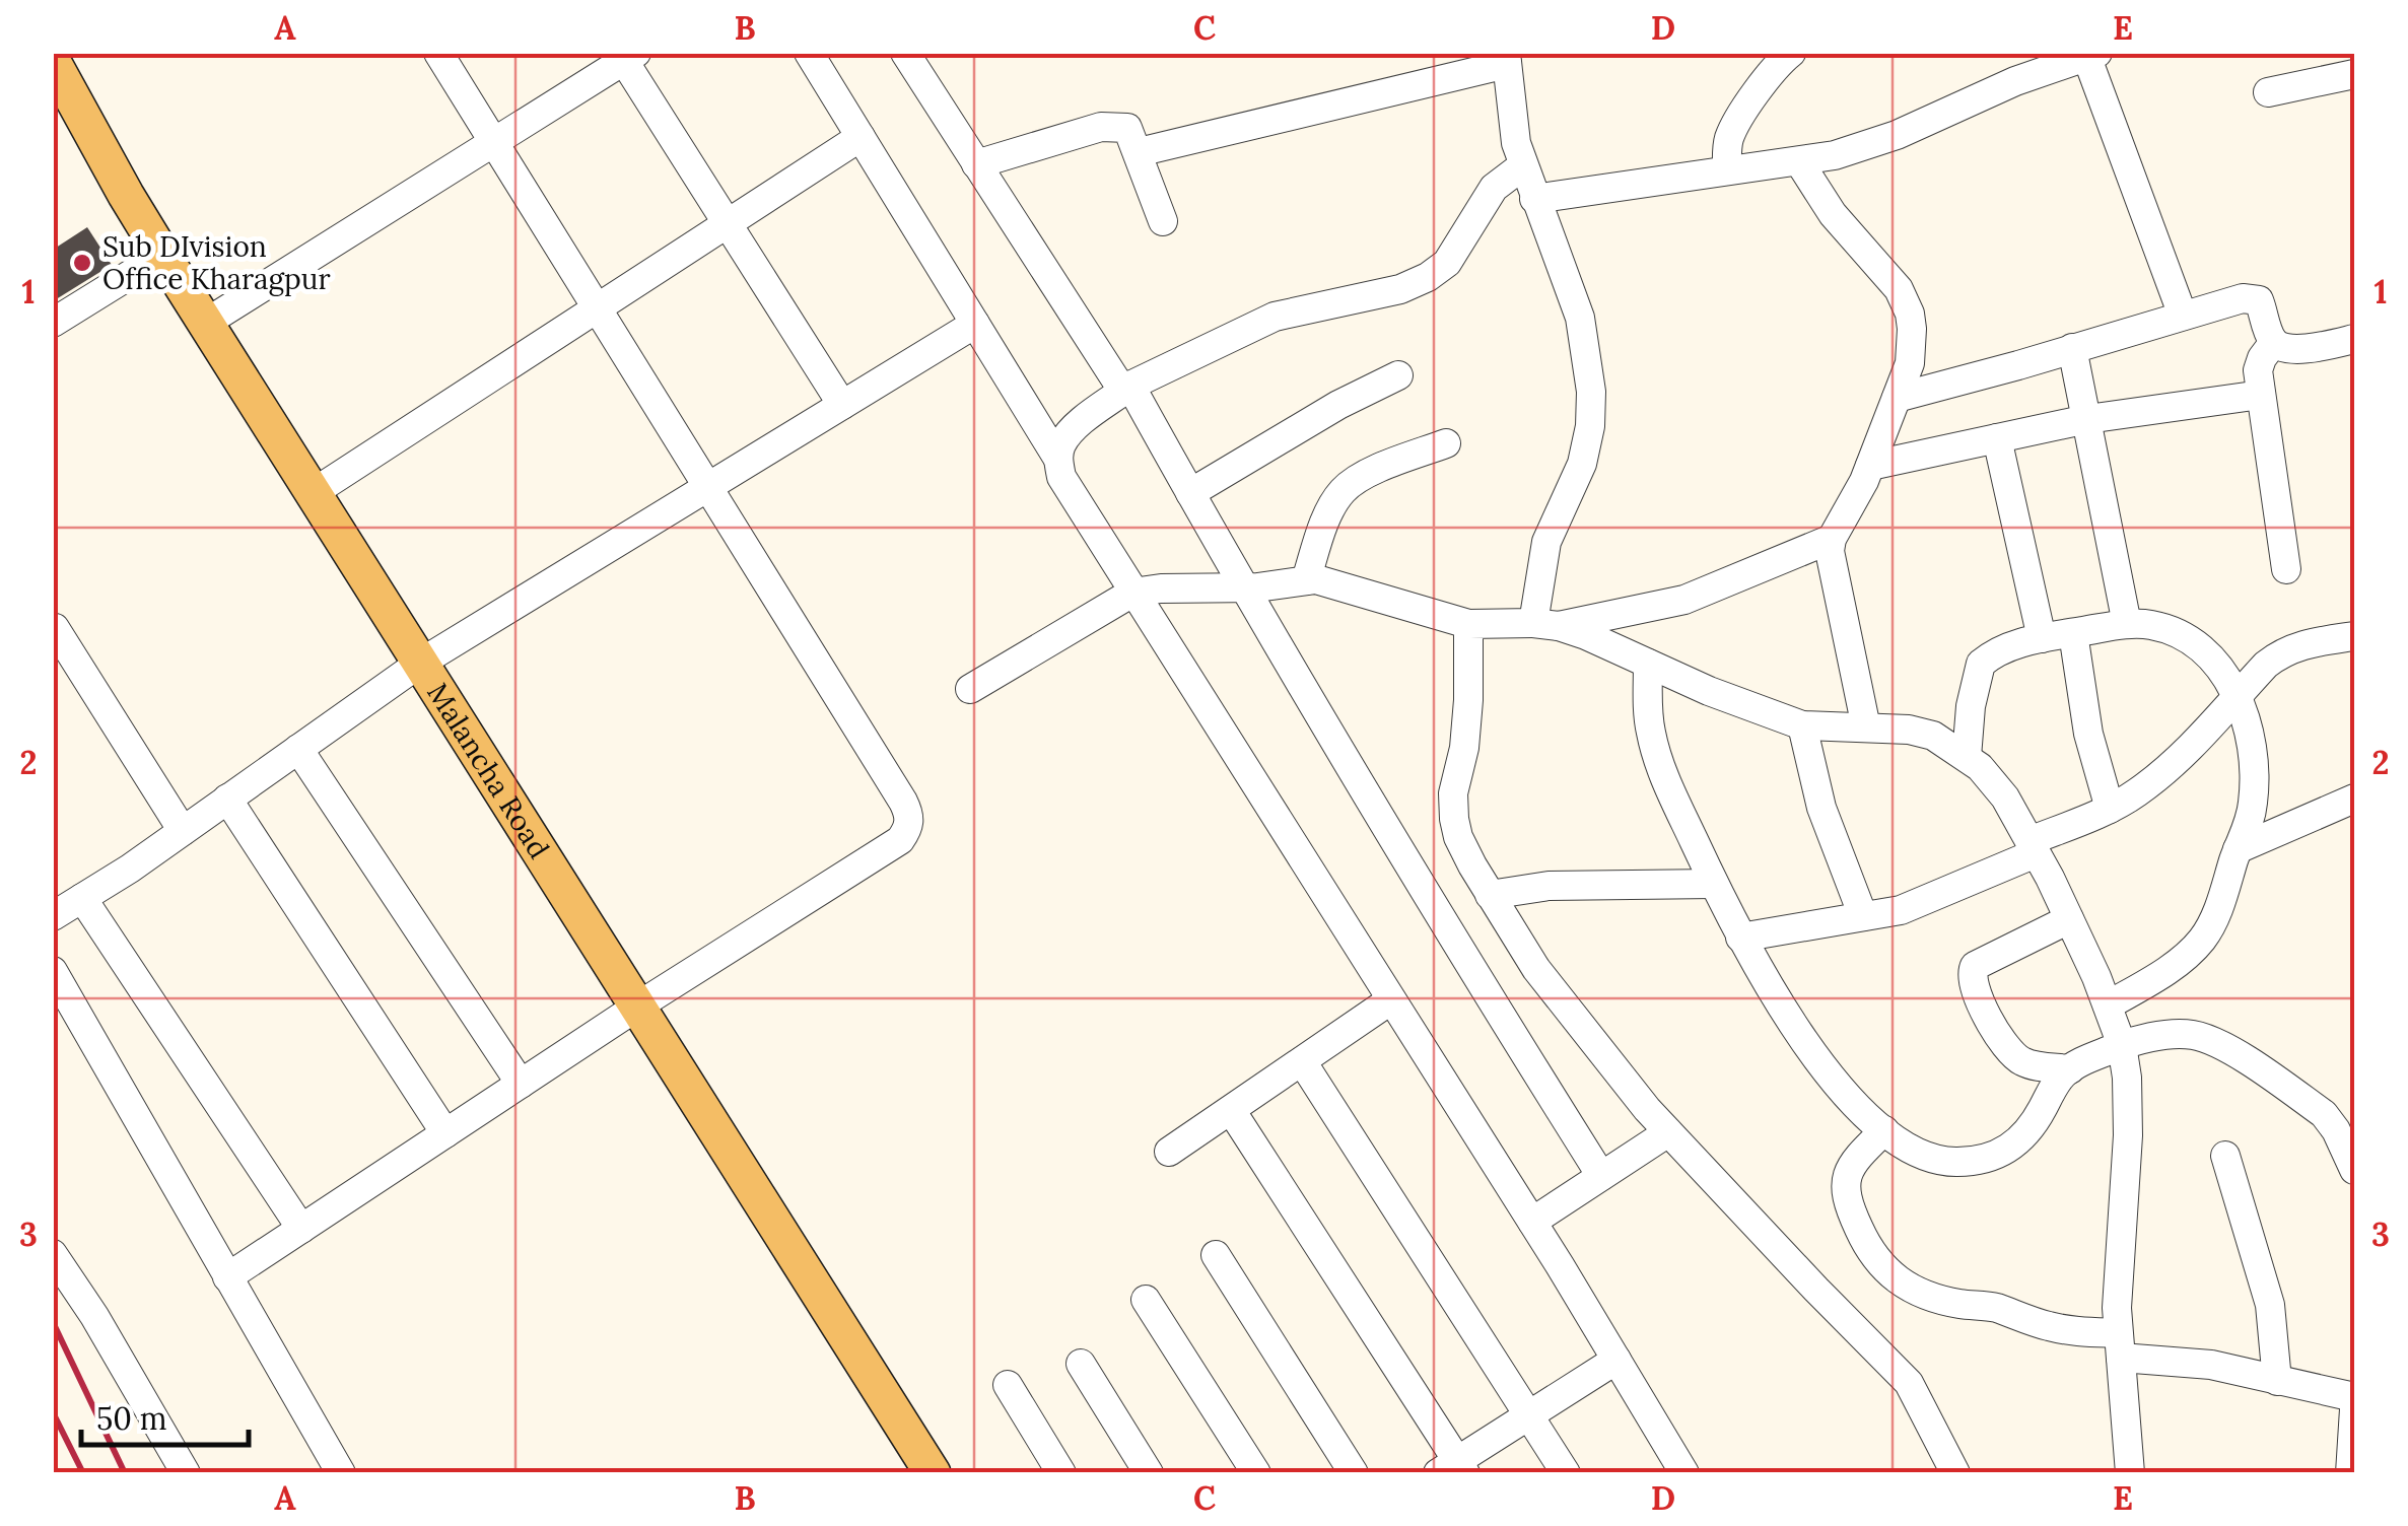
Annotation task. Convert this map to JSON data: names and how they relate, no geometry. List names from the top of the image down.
{
  "streets": {
    "main road": ["Malancha Road"]
  },
  "places": ["Sub DIvision Office Kharagpur"],
  "scale_bar": "50 m",
  "grid": {
    "columns": [
      "A",
      "B",
      "C",
      "D",
      "E"
    ],
    "rows": ["1", "2", "3"]
  }
}
